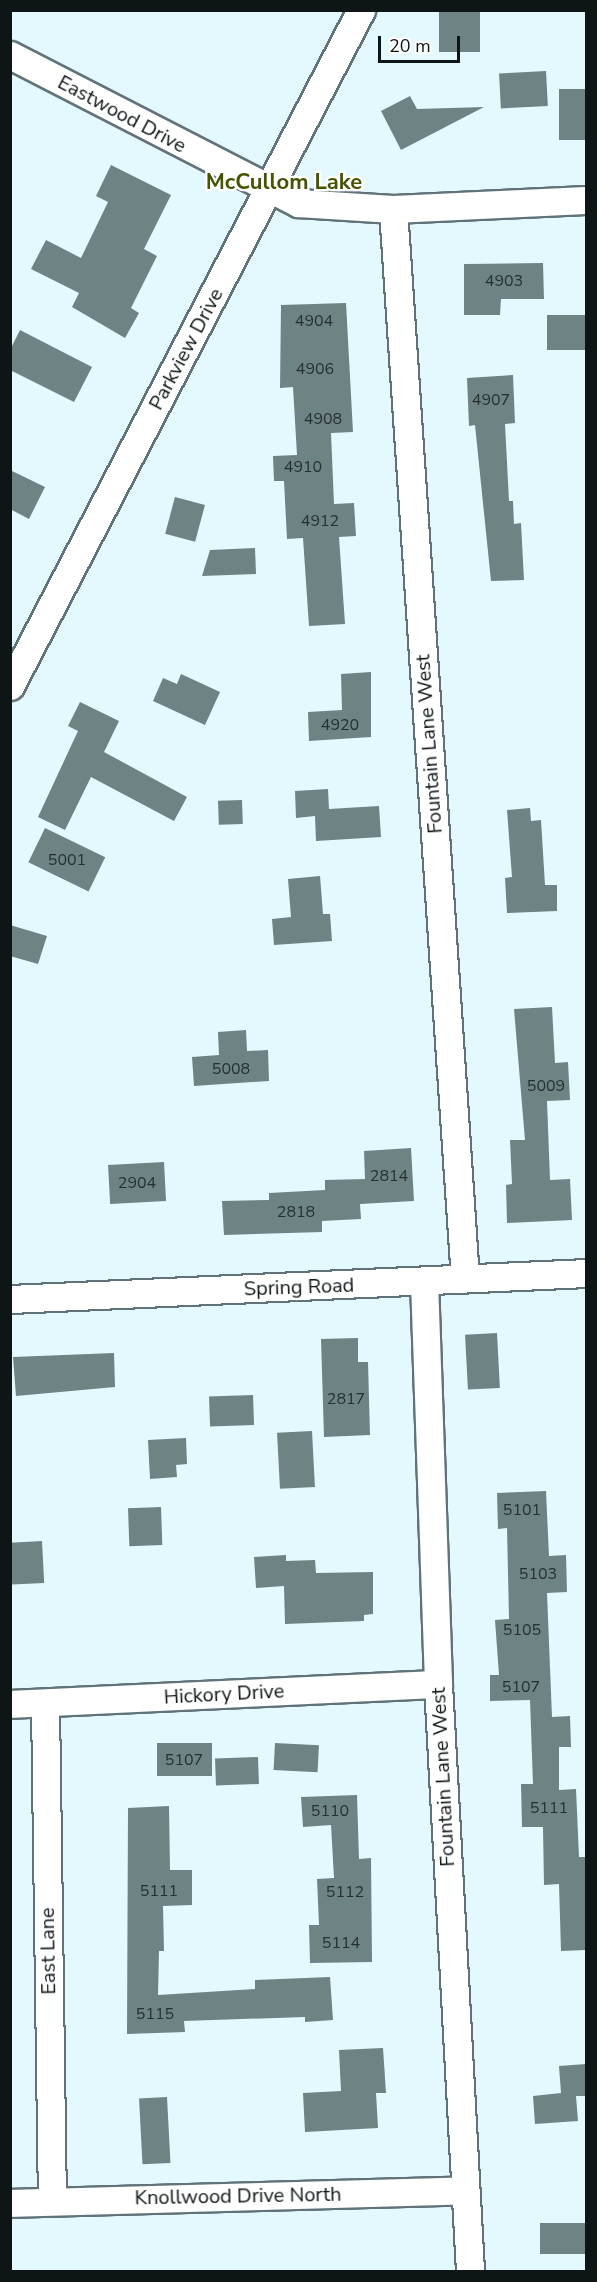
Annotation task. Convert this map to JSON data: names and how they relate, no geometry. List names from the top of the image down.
{
  "streets": {
    "street": [
      "Eastwood Drive",
      "Parkview Drive",
      "Fountain Lane West",
      "Spring Road",
      "Hickory Drive",
      "East Lane",
      "Knollwood Drive North"
    ]
  },
  "crossings": [
    ["Eastwood Drive", "Parkview Drive"],
    ["Eastwood Drive", "Fountain Lane West"],
    ["Fountain Lane West", "Spring Road"],
    ["Fountain Lane West", "Hickory Drive"],
    ["Fountain Lane West", "Knollwood Drive North"],
    ["Hickory Drive", "East Lane"],
    ["East Lane", "Knollwood Drive North"]
  ],
  "districts": ["McCullom Lake"],
  "house_numbers": [
    "4903",
    "4904",
    "4906",
    "4907",
    "4908",
    "4910",
    "4912",
    "4920",
    "5001",
    "5008",
    "5009",
    "2814",
    "2904",
    "2818",
    "2817",
    "5101",
    "5103",
    "5105",
    "5107",
    "5107",
    "5111",
    "5110",
    "5111",
    "5112",
    "5114",
    "5115"
  ],
  "scale_bar": "20 m"
}
